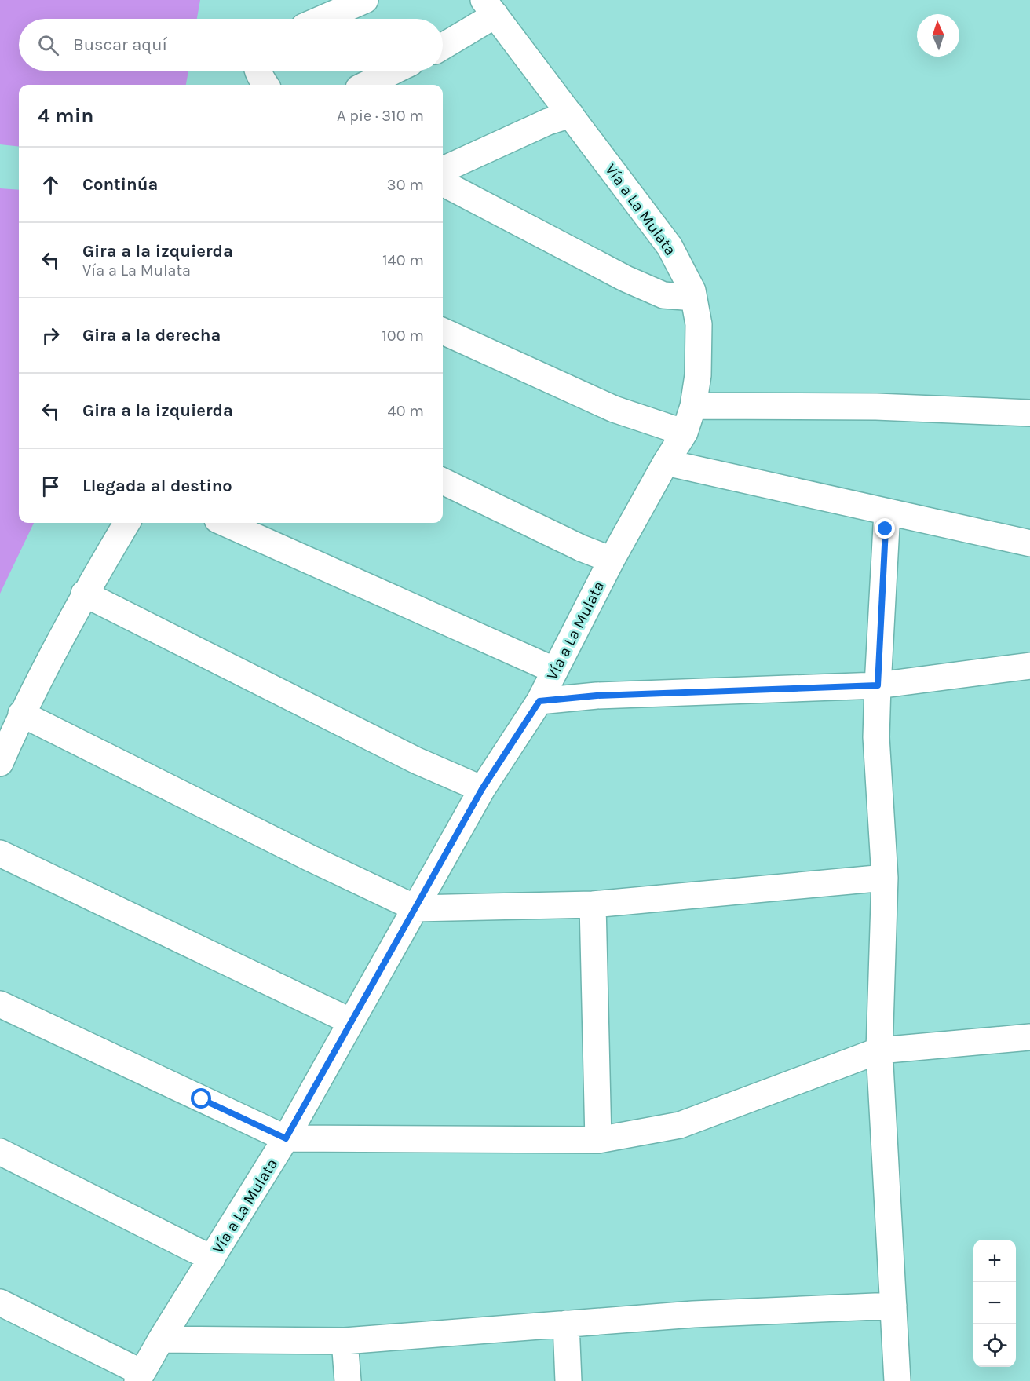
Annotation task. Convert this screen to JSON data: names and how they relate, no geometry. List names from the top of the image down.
{
  "streets": {
    "street": ["Vía a La Mulata"]
  },
  "north": "top",
  "page": {
    "search": "Buscar aquí",
    "heading": ["4 min", "A pie · 310 m"],
    "list": [
      ["Continúa", "30 m"],
      ["Gira a la izquierda", "Vía a La Mulata", "140 m"],
      ["Gira a la derecha", "100 m"],
      ["Gira a la izquierda", "40 m"],
      "Llegada al destino"
    ],
    "map_buttons": ["+", "−"]
  }
}
